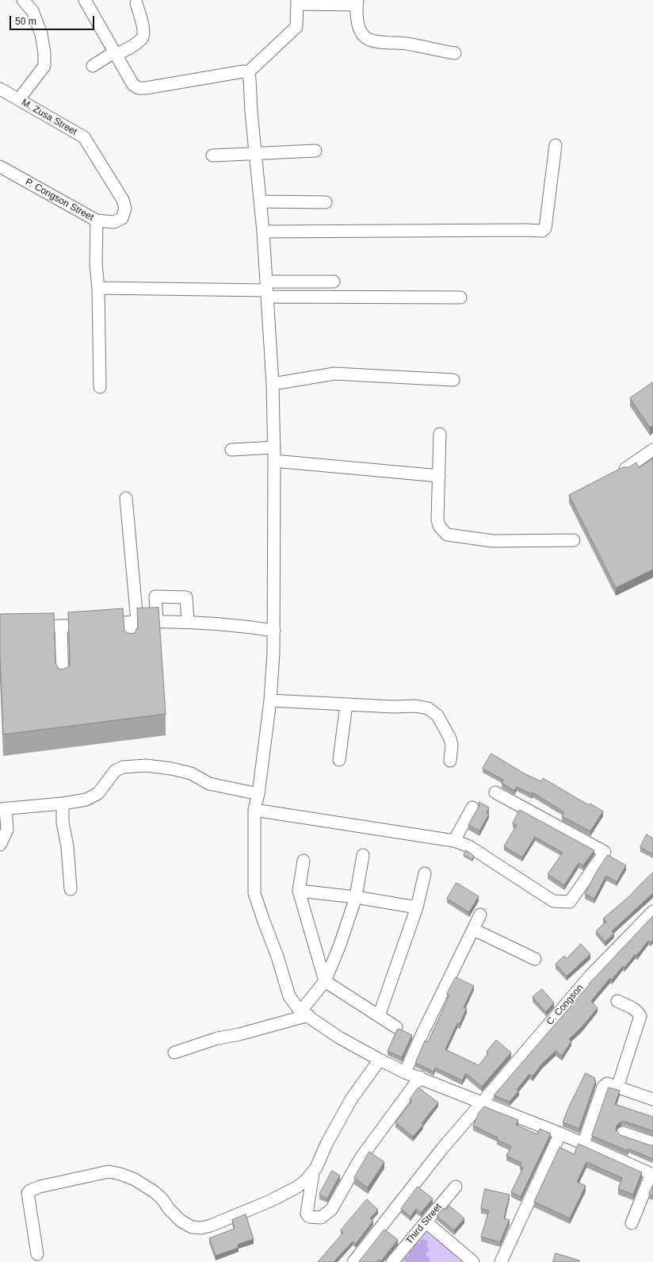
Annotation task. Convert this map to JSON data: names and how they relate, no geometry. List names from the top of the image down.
{
  "streets": {
    "street": [
      "M. Zusa Street",
      "P. Congson Street",
      "C. Congson",
      "Third Street"
    ]
  },
  "crossings": [
    ["M. Zusa Street", "P. Congson Street"]
  ],
  "scale_bar": "50 m"
}
